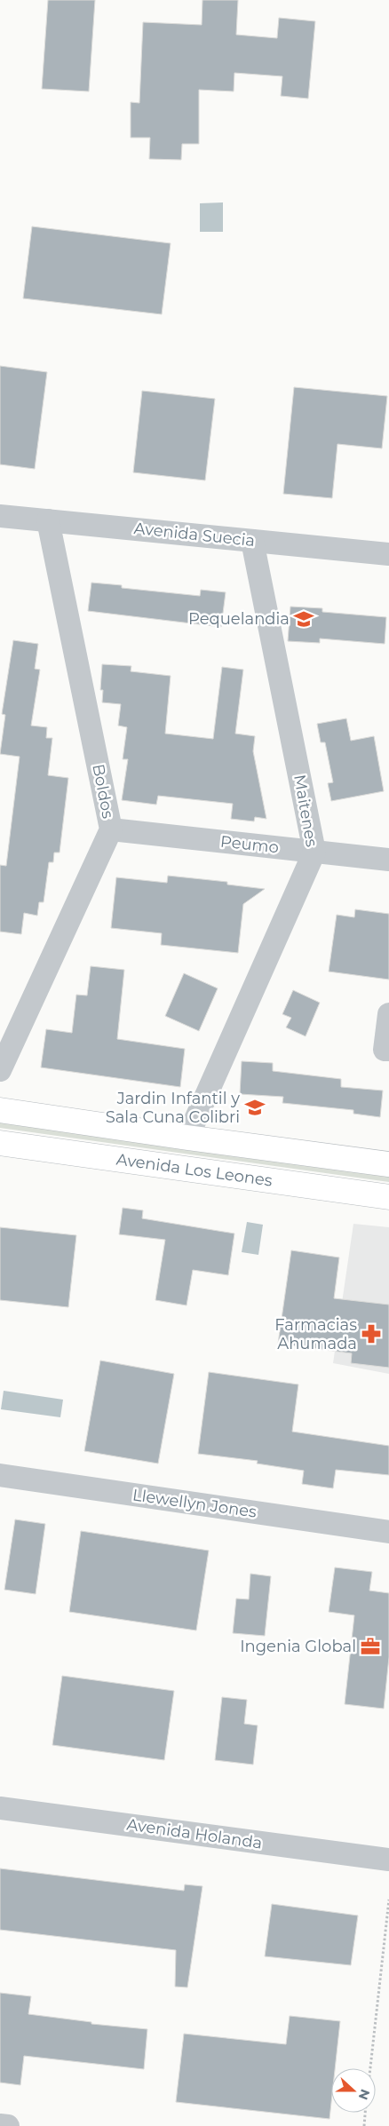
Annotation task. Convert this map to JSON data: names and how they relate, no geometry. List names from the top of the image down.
{
  "streets": {
    "main road": ["Avenida Los Leones"],
    "street": [
      "Avenida Suecia",
      "Boldos",
      "Maitenes",
      "Peumo",
      "Llewellyn Jones",
      "Avenida Holanda"
    ]
  },
  "crossings": [
    ["Avenida Suecia", "Boldos"],
    ["Avenida Suecia", "Maitenes"],
    ["Boldos", "Peumo"],
    ["Maitenes", "Peumo"],
    ["Maitenes", "Avenida Los Leones"]
  ],
  "places": {
    "school or university": ["Pequelandia", "Jardin Infantil y Sala Cuna Colibri"],
    "pharmacy": ["Farmacias Ahumada"],
    "office": ["Ingenia Global"]
  },
  "north": "right"
}
